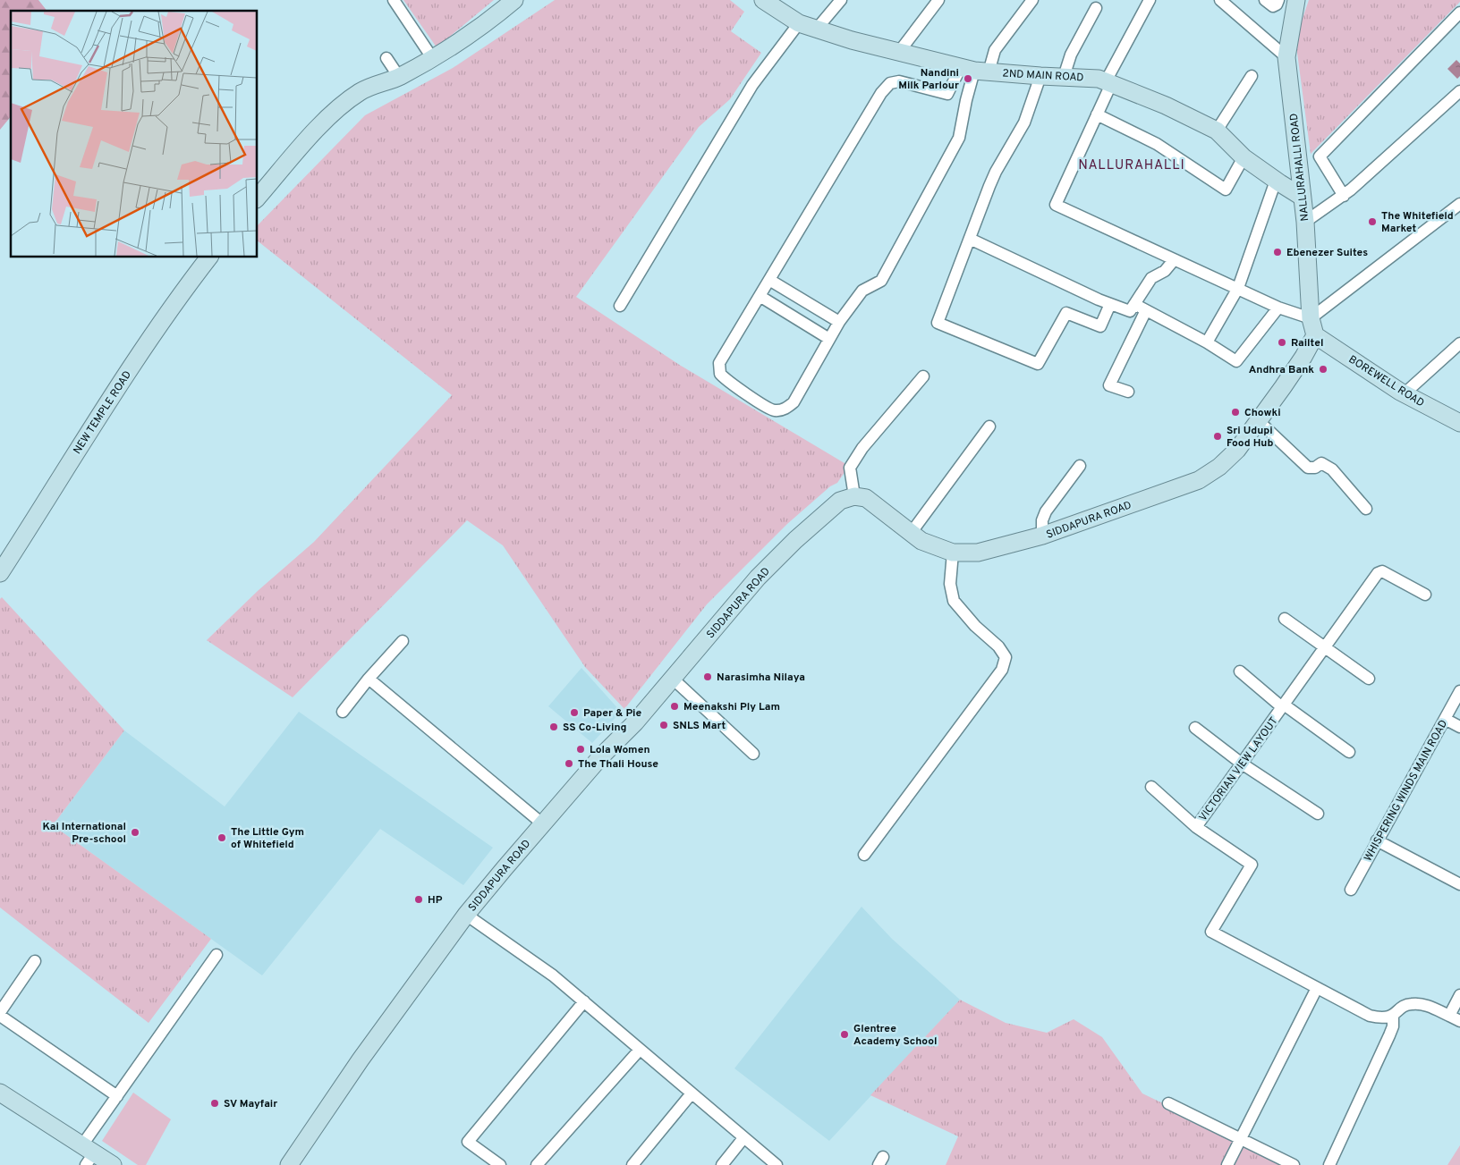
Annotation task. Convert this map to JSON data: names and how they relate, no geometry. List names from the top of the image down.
{
  "streets": {
    "street": [
      "2ND MAIN ROAD",
      "NALLURAHALLI ROAD",
      "BOREWELL ROAD",
      "NEW TEMPLE ROAD",
      "SIDDAPURA ROAD",
      "VICTORIAN VIEW LAYOUT",
      "WHISPERING WINDS MAIN ROAD"
    ]
  },
  "crossings": [
    ["2ND MAIN ROAD", "NALLURAHALLI ROAD"],
    ["NALLURAHALLI ROAD", "BOREWELL ROAD"],
    ["NALLURAHALLI ROAD", "SIDDAPURA ROAD"],
    ["BOREWELL ROAD", "SIDDAPURA ROAD"]
  ],
  "districts": ["NALLURAHALLI"],
  "places": [
    "Nandini Milk Parlour",
    "The Whitefield Market",
    "Ebenezer Suites",
    "Railtel",
    "Andhra Bank",
    "Chowki",
    "Sri Udupi Food Hub",
    "Narasimha Nilaya",
    "Meenakshi Ply Lam",
    "Paper & Pie",
    "SNLS Mart",
    "SS Co-Living",
    "Lola Women",
    "The Thali House",
    "Kai International Pre-school",
    "The Little Gym of Whitefield",
    "HP",
    "Glentree Academy School",
    "SV Mayfair"
  ]
}
